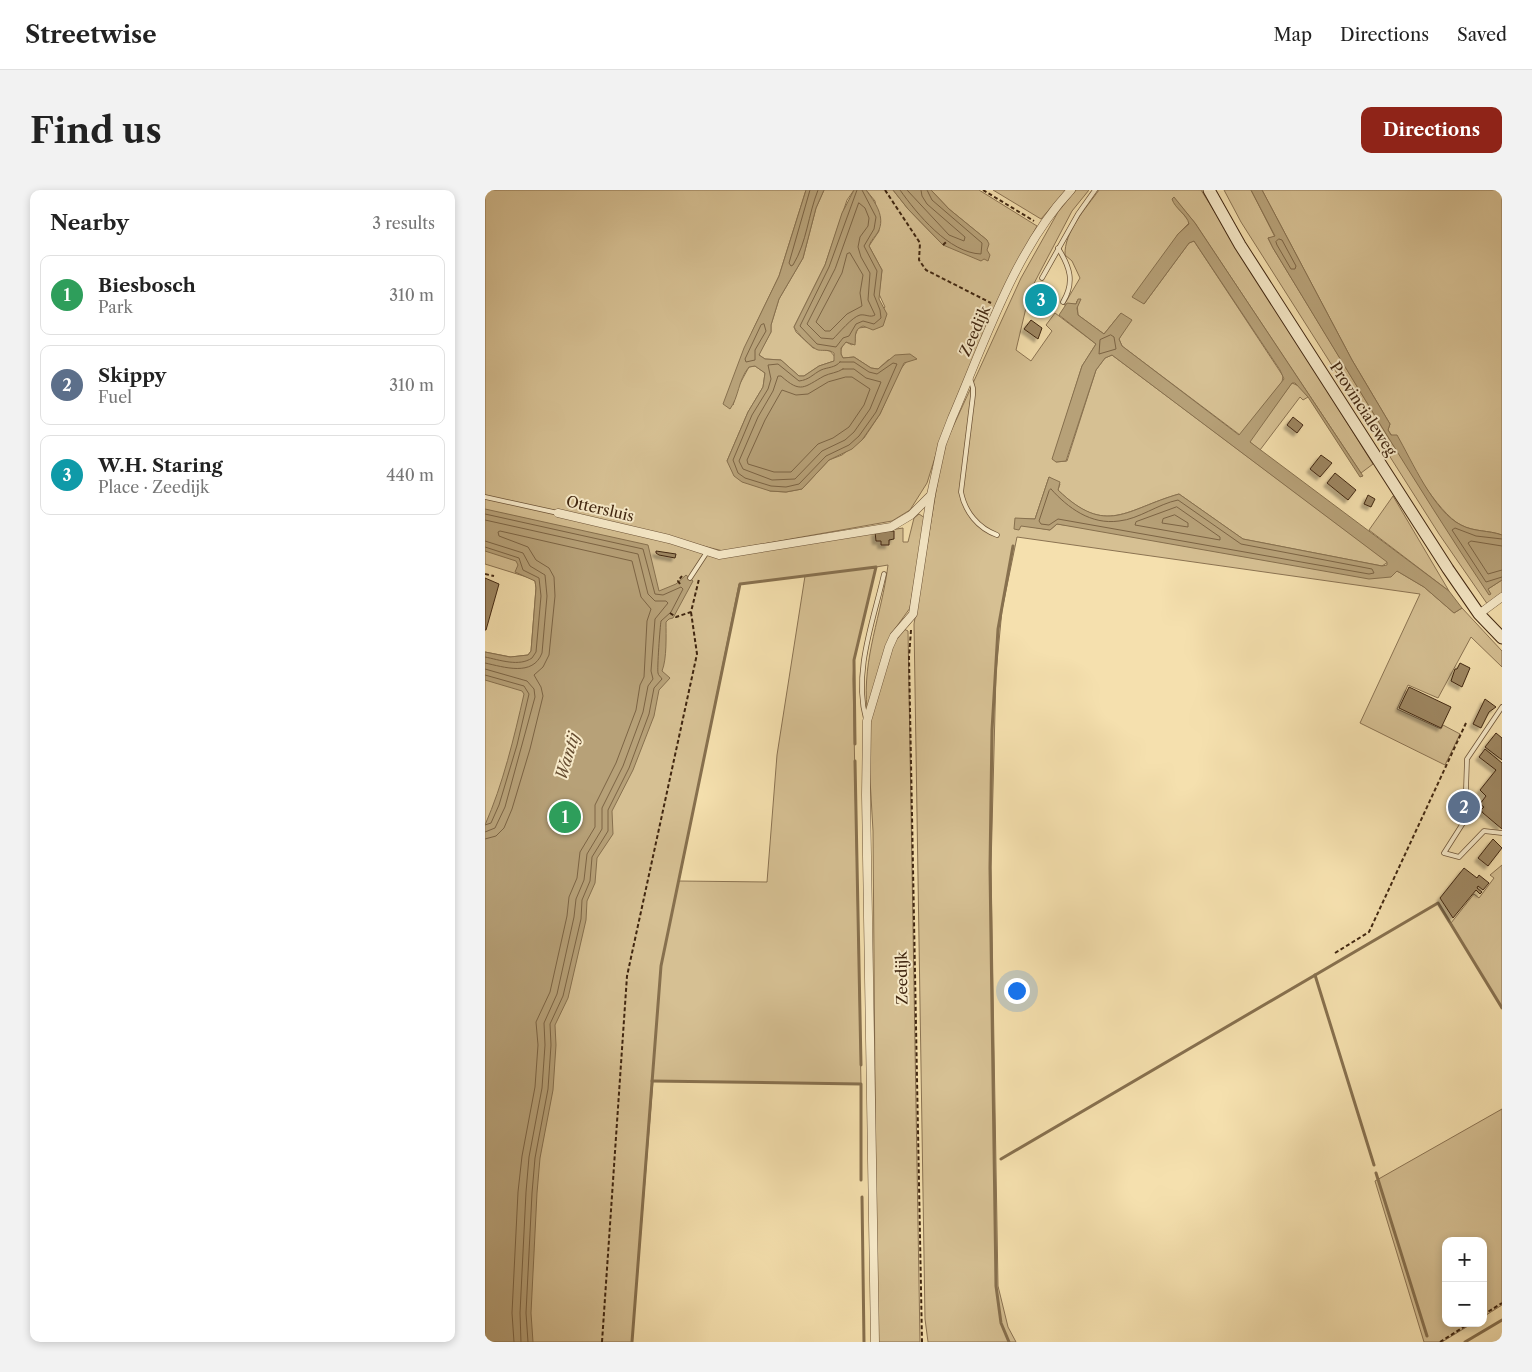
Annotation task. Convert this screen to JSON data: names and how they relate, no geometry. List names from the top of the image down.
{
  "streets": {
    "main road": ["Provincialeweg"],
    "street": ["Zeedijk", "Ottersluis"]
  },
  "water": ["Wantij"],
  "page": {
    "header": "Streetwise",
    "nav": ["Map", "Directions", "Saved"],
    "buttons": "Directions",
    "title": "Find us",
    "heading": ["Nearby", "3 results"],
    "list": [
      {
        "mark": "1",
        "name": "Biesbosch",
        "note": "Park",
        "value": "310 m"
      },
      {
        "mark": "2",
        "name": "Skippy",
        "note": "Fuel",
        "value": "310 m"
      },
      {
        "mark": "3",
        "name": "W.H. Staring",
        "note": "Place · Zeedijk",
        "value": "440 m"
      }
    ],
    "pins": ["3", "2", "1"],
    "map_buttons": ["+", "−"]
  }
}
